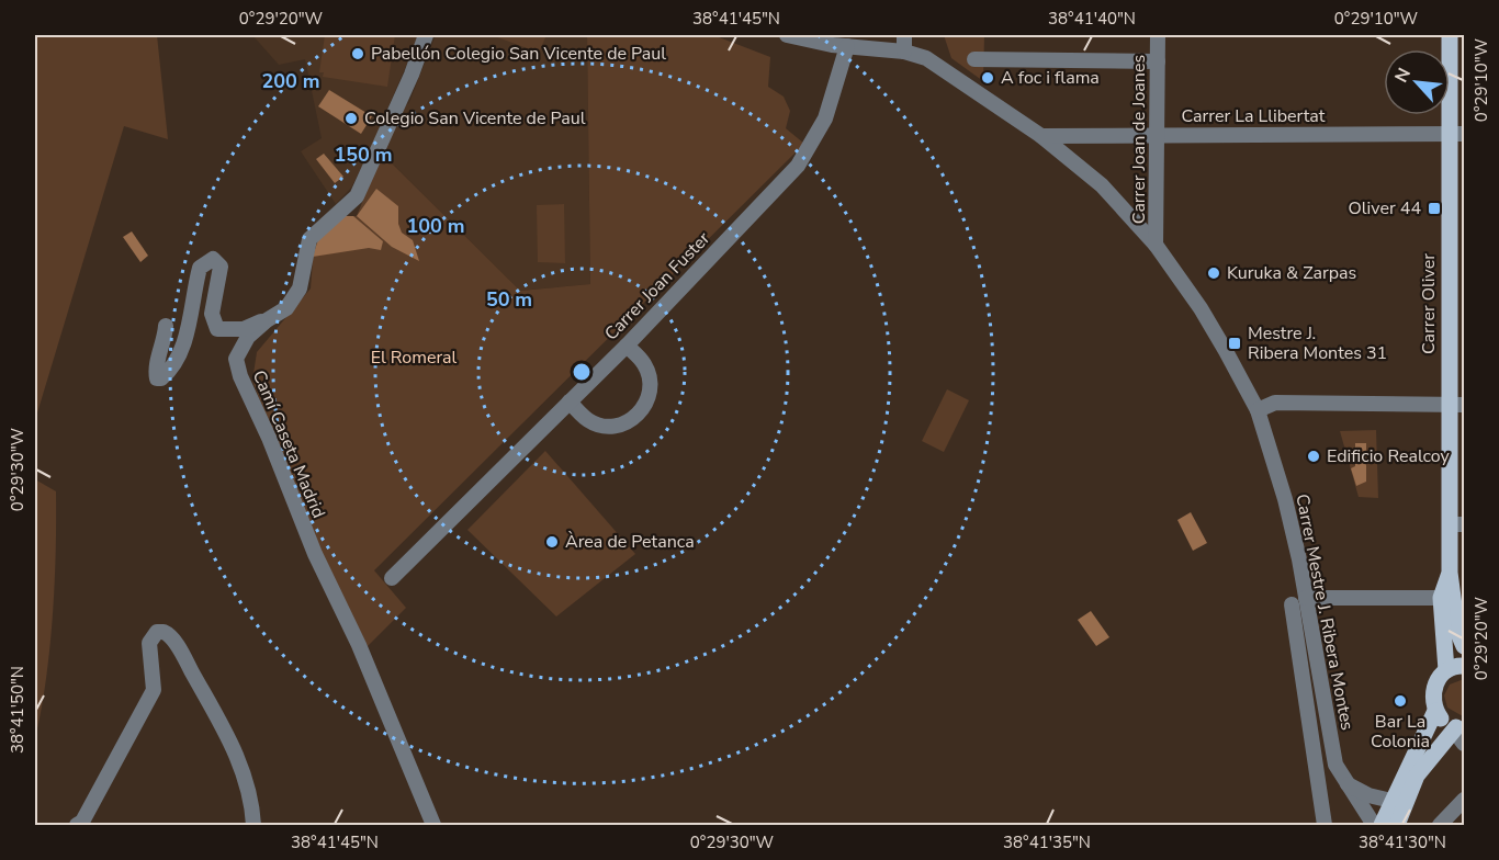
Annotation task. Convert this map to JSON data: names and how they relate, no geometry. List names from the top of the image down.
{
  "streets": {
    "main road": ["Carrer Oliver"],
    "street": [
      "Carrer La Llibertat",
      "Carrer Joan de Joanes",
      "Carrer Joan Fuster",
      "Camí Caseta Madrid",
      "Carrer Mestre J. Ribera Montes"
    ]
  },
  "crossings": [
    ["Carrer La Llibertat", "Carrer Joan de Joanes"],
    ["Carrer La Llibertat", "Carrer Oliver"],
    ["Carrer La Llibertat", "Carrer Mestre J. Ribera Montes"],
    ["Carrer Joan de Joanes", "Carrer Mestre J. Ribera Montes"],
    ["Carrer Joan Fuster", "Carrer Mestre J. Ribera Montes"]
  ],
  "parks": ["El Romeral"],
  "places": {
    "other": [
      "Pabellón Colegio San Vicente de Paul",
      "A foc i flama",
      "Colegio San Vicente de Paul",
      "Kuruka & Zarpas",
      "Edificio Realcoy",
      "Àrea de Petanca",
      "Bar La Colonia"
    ],
    "transit": ["Oliver 44", "Mestre J. Ribera Montes 31"]
  },
  "north": "top left",
  "coordinates": [
    "0°29'20\"W",
    "38°41'45\"N",
    "38°41'40\"N",
    "0°29'10\"W",
    "0°29'30\"W",
    "38°41'50\"N",
    "38°41'35\"N",
    "38°41'30\"N"
  ],
  "rings": [
    "200 m",
    "150 m",
    "100 m",
    "50 m"
  ]
}
